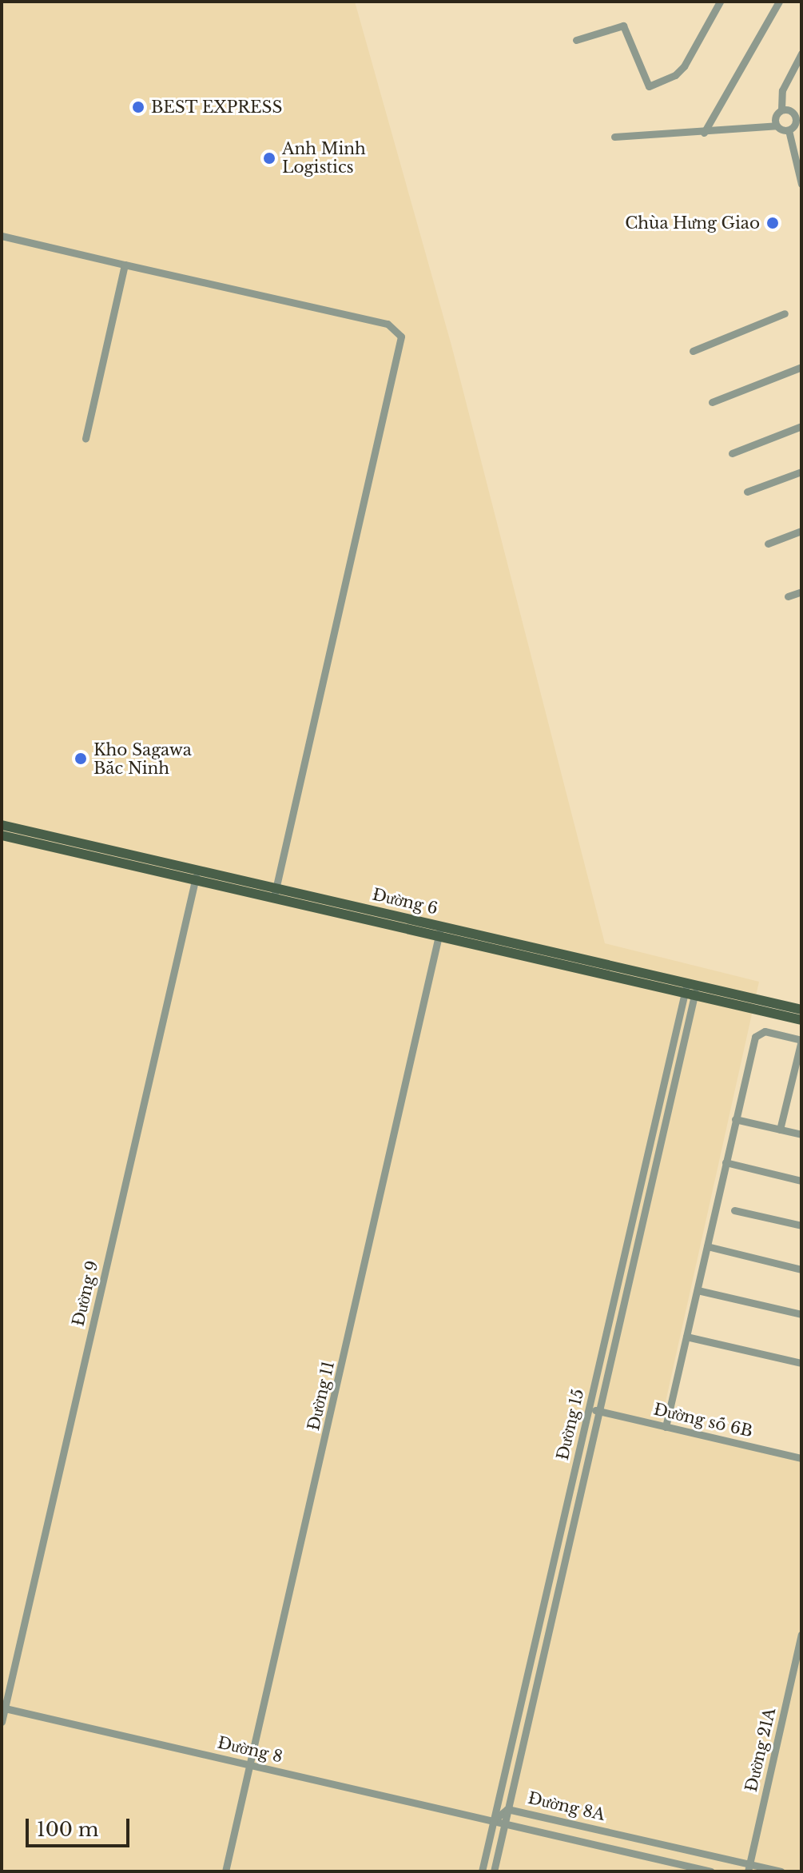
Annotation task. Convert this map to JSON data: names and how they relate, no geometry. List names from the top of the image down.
{
  "streets": {
    "main road": ["Đường 6"],
    "street": [
      "Đường 9",
      "Đường 11",
      "Đường số 6B",
      "Đường 15",
      "Đường 8",
      "Đường 21A",
      "Đường 8A"
    ]
  },
  "crossings": [
    ["Đường 6", "Đường 9"],
    ["Đường 6", "Đường 11"],
    ["Đường 6", "Đường 15"],
    ["Đường 9", "Đường 8"],
    ["Đường 11", "Đường 8"],
    ["Đường số 6B", "Đường 15"],
    ["Đường 15", "Đường 8"],
    ["Đường 15", "Đường 8A"],
    ["Đường 8", "Đường 8A"],
    ["Đường 21A", "Đường 8A"]
  ],
  "places": [
    "BEST EXPRESS",
    "Anh Minh Logistics",
    "Chùa Hưng Giao",
    "Kho Sagawa Bắc Ninh"
  ],
  "scale_bar": "100 m"
}
